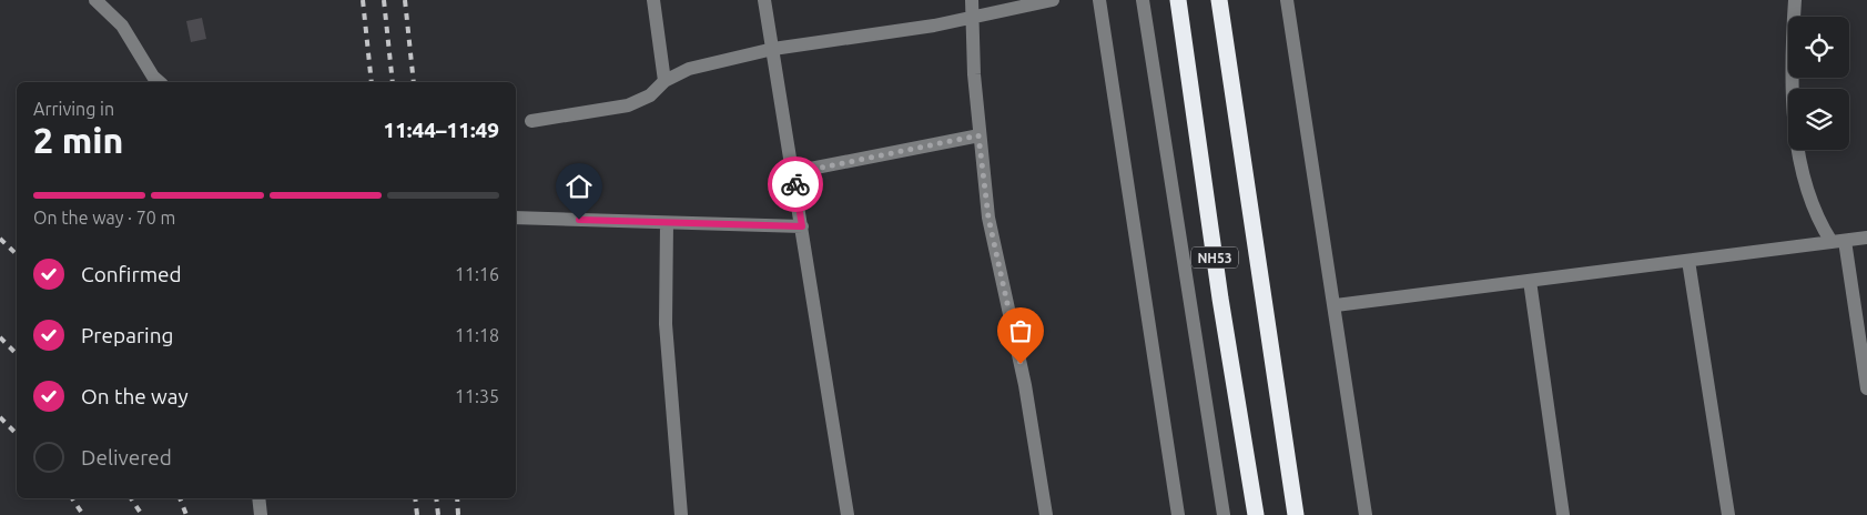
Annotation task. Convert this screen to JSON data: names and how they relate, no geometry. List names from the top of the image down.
{
  "streets": {
    "highway": ["NH53"]
  },
  "page": {
    "heading": ["2 min", "Arriving in", "11:44–11:49"],
    "bar": "On the way · 70 m",
    "list": [
      ["Confirmed", "11:16"],
      ["Preparing", "11:18"],
      ["On the way", "11:35"],
      "Delivered"
    ]
  }
}
